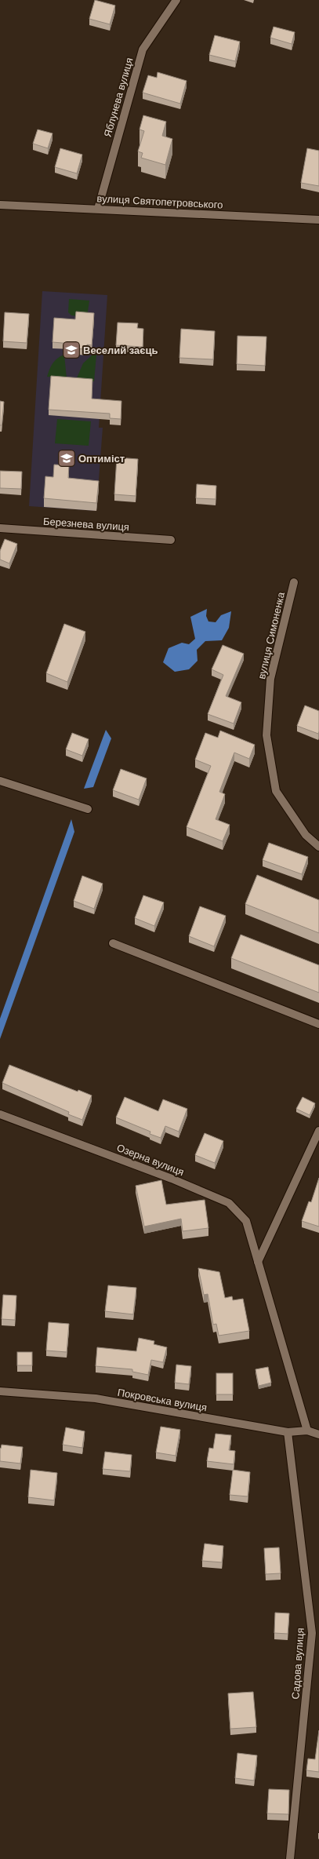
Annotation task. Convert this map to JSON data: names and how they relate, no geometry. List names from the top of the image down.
{
  "streets": {
    "street": [
      "Яблунева вулиця",
      "вулиця Святопетровського",
      "Березнева вулиця",
      "вулиця Симоненка",
      "Озерна вулиця",
      "Покровська вулиця",
      "Садова вулиця"
    ]
  },
  "crossings": [
    ["Яблунева вулиця", "вулиця Святопетровського"],
    ["Озерна вулиця", "Покровська вулиця"],
    ["Покровська вулиця", "Садова вулиця"]
  ],
  "places": {
    "school or university": ["Веселий заєць", "Оптиміст"]
  }
}
